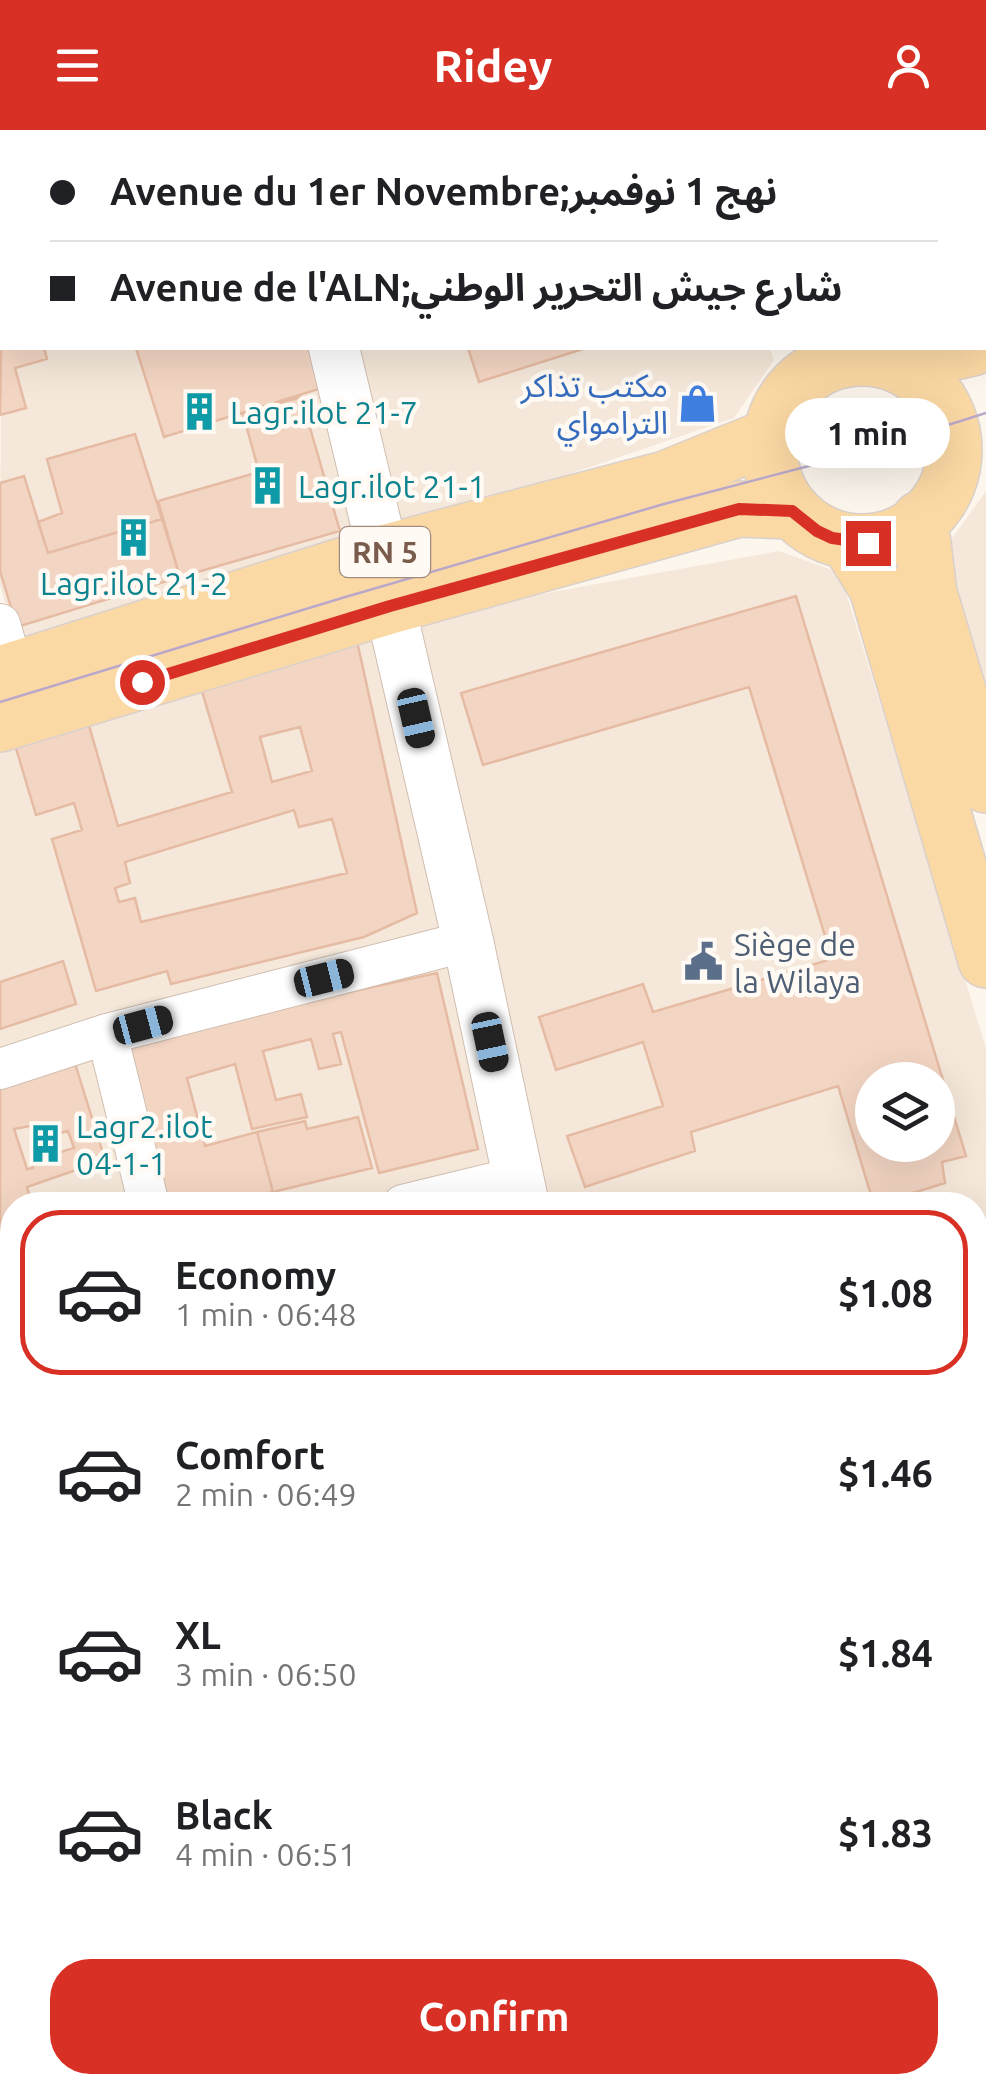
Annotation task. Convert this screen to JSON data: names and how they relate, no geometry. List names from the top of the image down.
{
  "streets": {
    "main road": ["RN 5"]
  },
  "places": {
    "shop": ["مكتب تذاكر الترامواي"],
    "building": [
      "Lagr.ilot 21-7",
      "Lagr.ilot 21-1",
      "Lagr.ilot 21-2",
      "Lagr2.ilot 04-1-1"
    ],
    "public building": ["Siège de la Wilaya"]
  },
  "page": {
    "header": "Ridey",
    "banner": ["Avenue du 1er Novembre;نهج 1 نوفمبر", "Avenue de l'ALN;شارع جيش التحرير الوطني"],
    "bubble": "1 min",
    "list": [
      {
        "name": "Economy",
        "note": "1 min · 06:48",
        "value": "$1.08"
      },
      {
        "name": "Comfort",
        "note": "2 min · 06:49",
        "value": "$1.46"
      },
      {
        "name": "XL",
        "note": "3 min · 06:50",
        "value": "$1.84"
      },
      {
        "name": "Black",
        "note": "4 min · 06:51",
        "value": "$1.83"
      }
    ],
    "buttons": "Confirm"
  }
}
